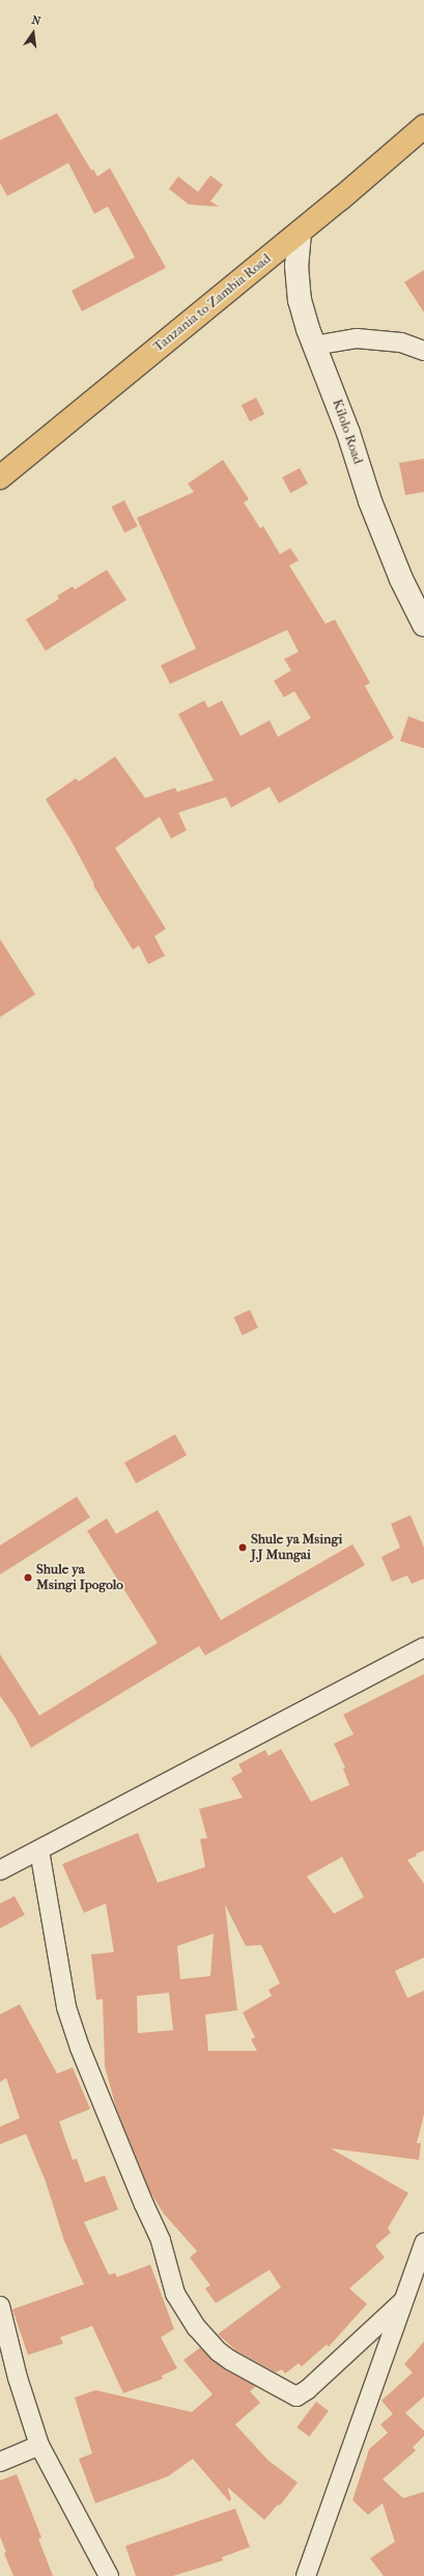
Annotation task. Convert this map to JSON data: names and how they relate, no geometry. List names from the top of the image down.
{
  "streets": {
    "highway": ["Tanzania to Zambia Road"],
    "main road": ["Kilolo Road"]
  },
  "crossings": [
    ["Tanzania to Zambia Road", "Kilolo Road"]
  ],
  "places": ["Shule ya Msingi J.J Mungai", "Shule ya Msingi Ipogolo"],
  "north": "top"
}
